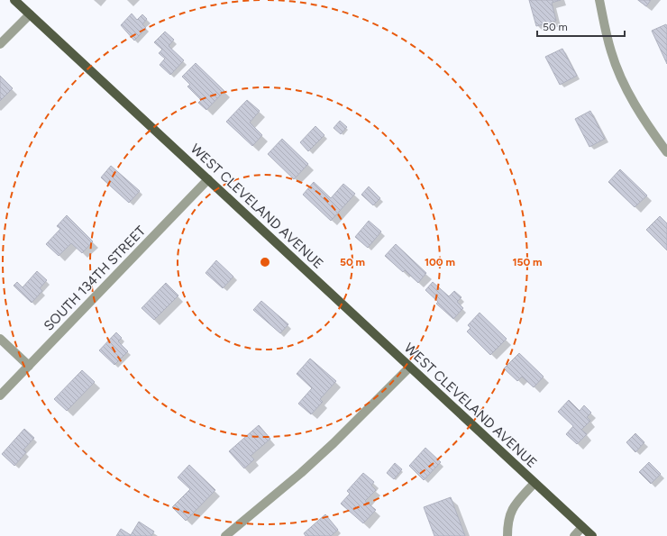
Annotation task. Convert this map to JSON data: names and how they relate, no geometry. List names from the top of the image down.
{
  "streets": {
    "main road": ["WEST CLEVELAND AVENUE"],
    "street": ["SOUTH 134TH STREET"]
  },
  "crossings": [
    ["WEST CLEVELAND AVENUE", "SOUTH 134TH STREET"]
  ],
  "scale_bar": "50 m",
  "rings": ["50 m", "100 m", "150 m"]
}
